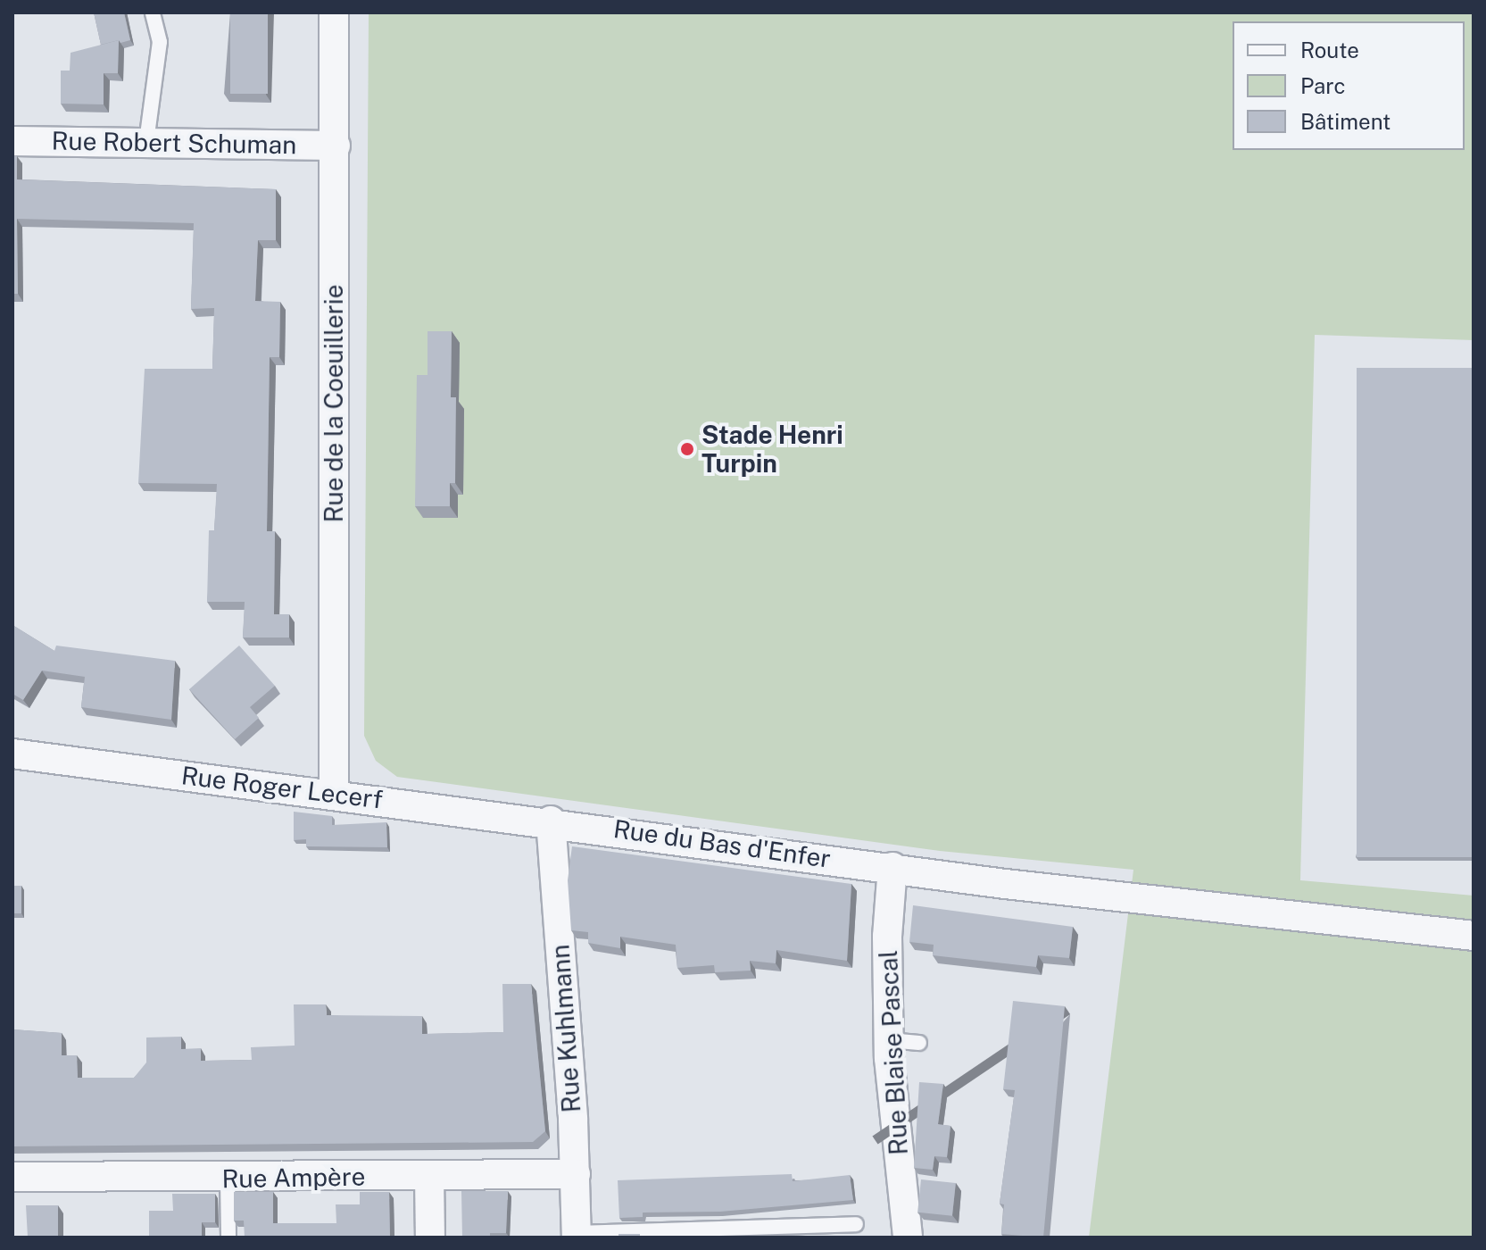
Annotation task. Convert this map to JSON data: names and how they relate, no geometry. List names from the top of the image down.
{
  "streets": {
    "street": [
      "Rue Robert Schuman",
      "Rue de la Coeuillerie",
      "Rue Roger Lecerf",
      "Rue du Bas d'Enfer",
      "Rue Kuhlmann",
      "Rue Blaise Pascal",
      "Rue Ampère"
    ]
  },
  "crossings": [
    ["Rue Robert Schuman", "Rue de la Coeuillerie"],
    ["Rue de la Coeuillerie", "Rue Roger Lecerf"],
    ["Rue Roger Lecerf", "Rue du Bas d'Enfer"],
    ["Rue Roger Lecerf", "Rue Kuhlmann"],
    ["Rue du Bas d'Enfer", "Rue Kuhlmann"],
    ["Rue du Bas d'Enfer", "Rue Blaise Pascal"],
    ["Rue Kuhlmann", "Rue Ampère"]
  ],
  "places": ["Stade Henri Turpin"],
  "legend": ["Route", "Parc", "Bâtiment"]
}
